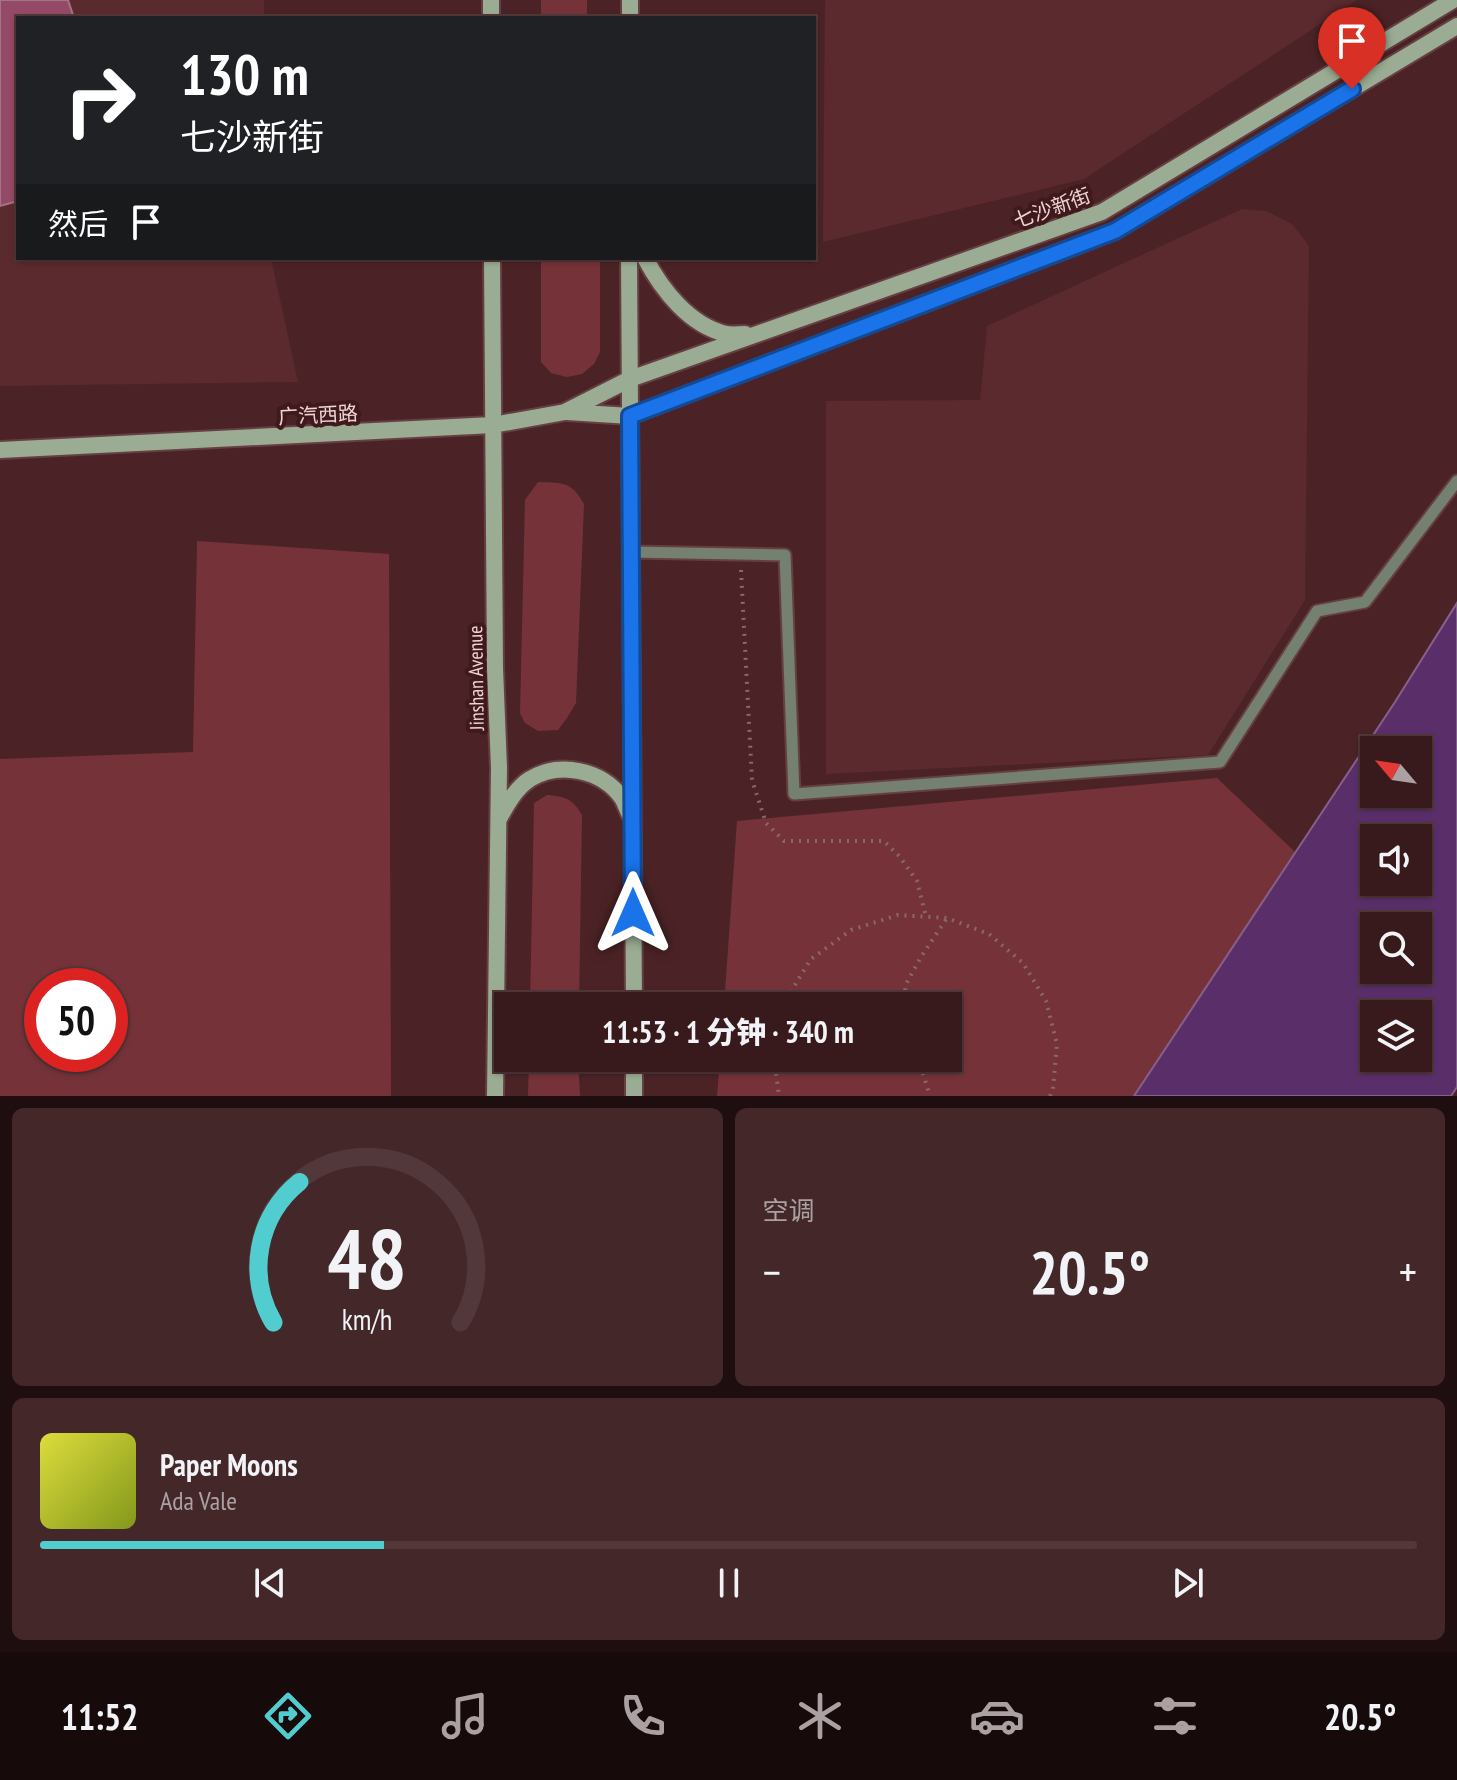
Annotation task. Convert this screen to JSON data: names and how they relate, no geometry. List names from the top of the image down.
{
  "streets": {
    "street": ["七沙新街", "广汽西路", "Jinshan Avenue"]
  },
  "crossings": [
    ["七沙新街", "广汽西路"],
    ["广汽西路", "Jinshan Avenue"]
  ],
  "north": "top left",
  "page": {
    "turn": ["130 m", "七沙新街"],
    "then": "然后",
    "limit": "50",
    "trip": "11:53 · 1 分钟 · 340 m",
    "tile": "空调",
    "heat": ["−", "20.5°", "+"],
    "song": ["Paper Moons", "Ada Vale"],
    "tabs": ["11:52", "20.5°"],
    "gauge": ["48", "km/h"]
  }
}
